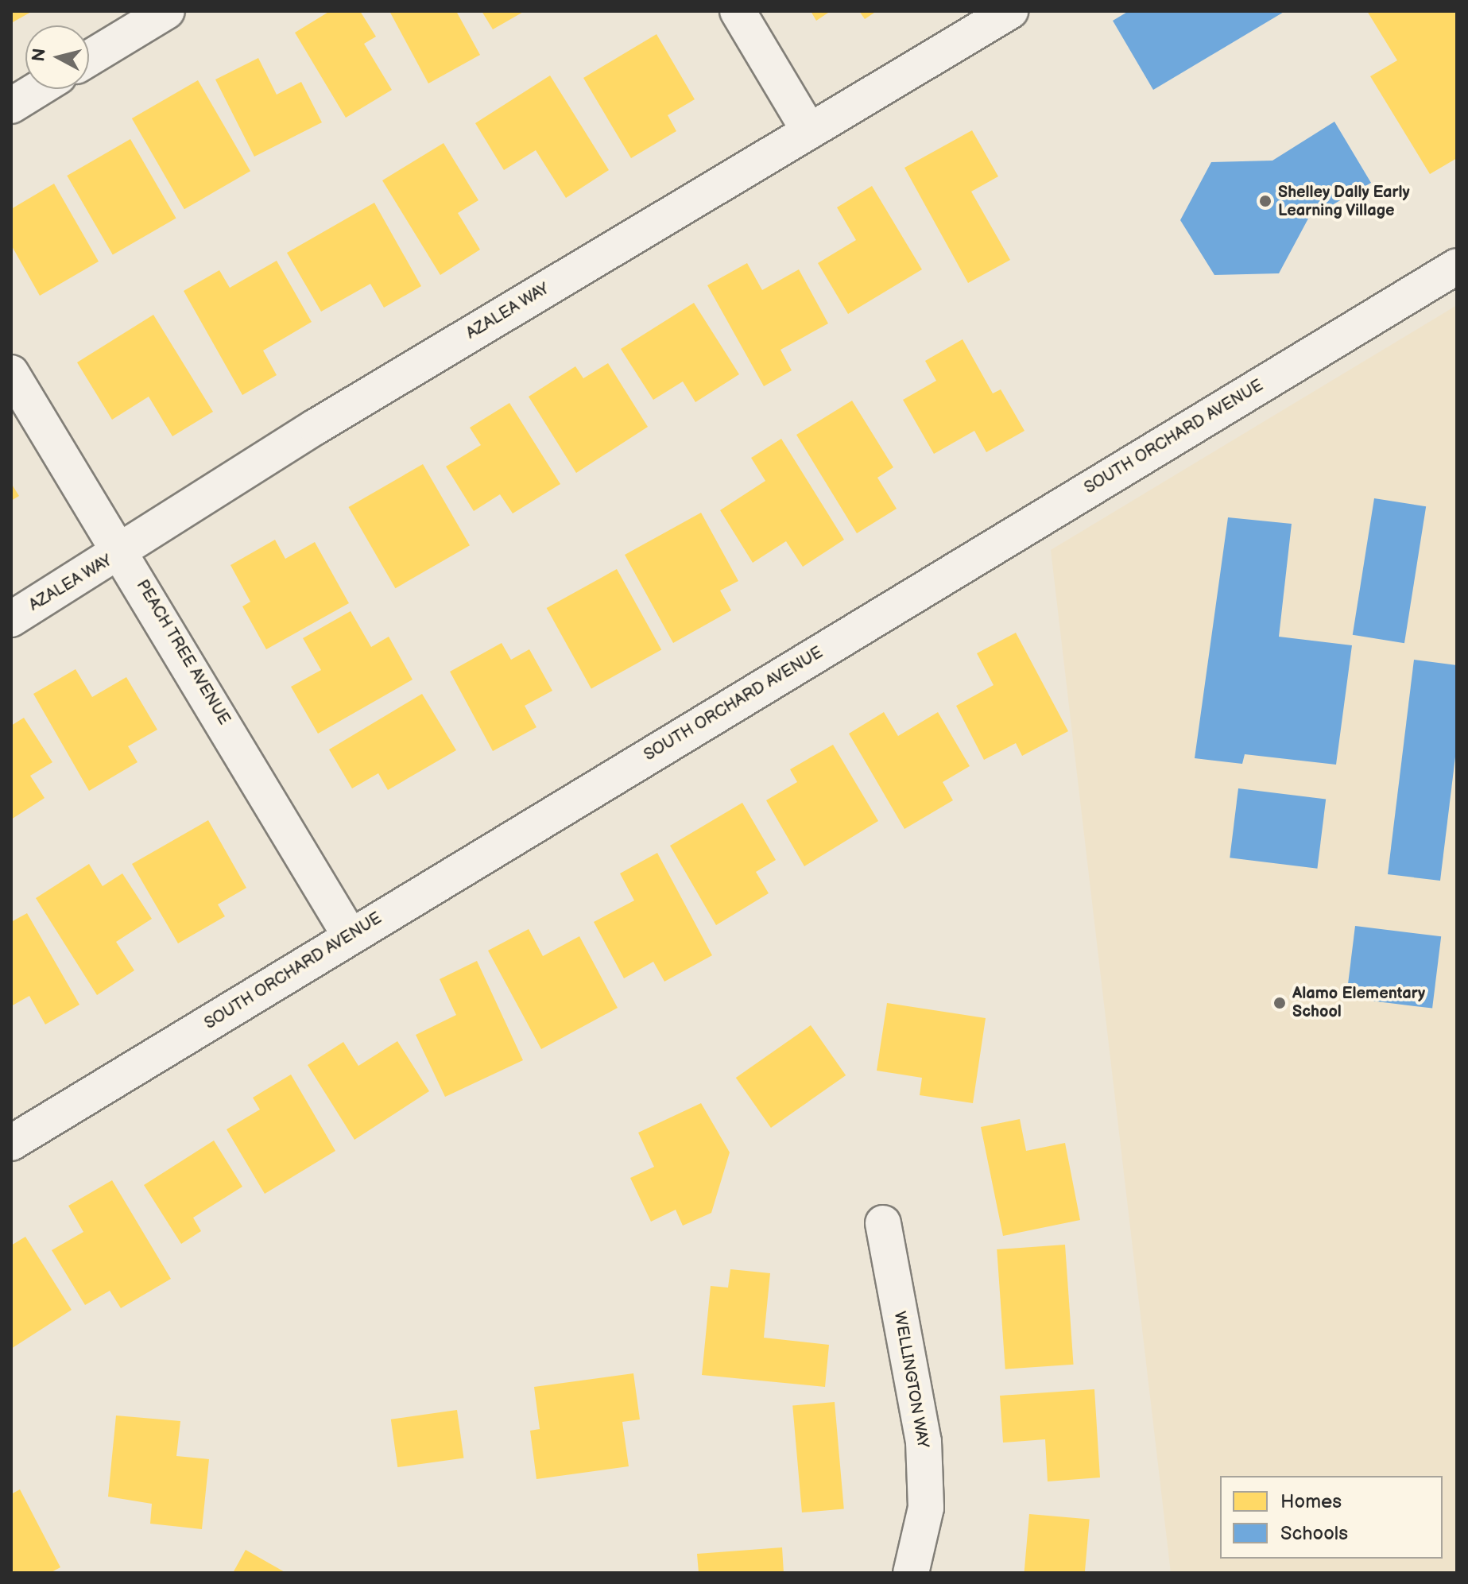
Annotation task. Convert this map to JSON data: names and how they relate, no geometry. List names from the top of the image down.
{
  "streets": {
    "street": [
      "AZALEA WAY",
      "SOUTH ORCHARD AVENUE",
      "PEACH TREE AVENUE",
      "WELLINGTON WAY"
    ]
  },
  "crossings": [
    ["AZALEA WAY", "PEACH TREE AVENUE"],
    ["SOUTH ORCHARD AVENUE", "PEACH TREE AVENUE"]
  ],
  "places": ["Shelley Dally Early Learning Village", "Alamo Elementary School"],
  "legend": ["Homes", "Schools"],
  "north": "left"
}
